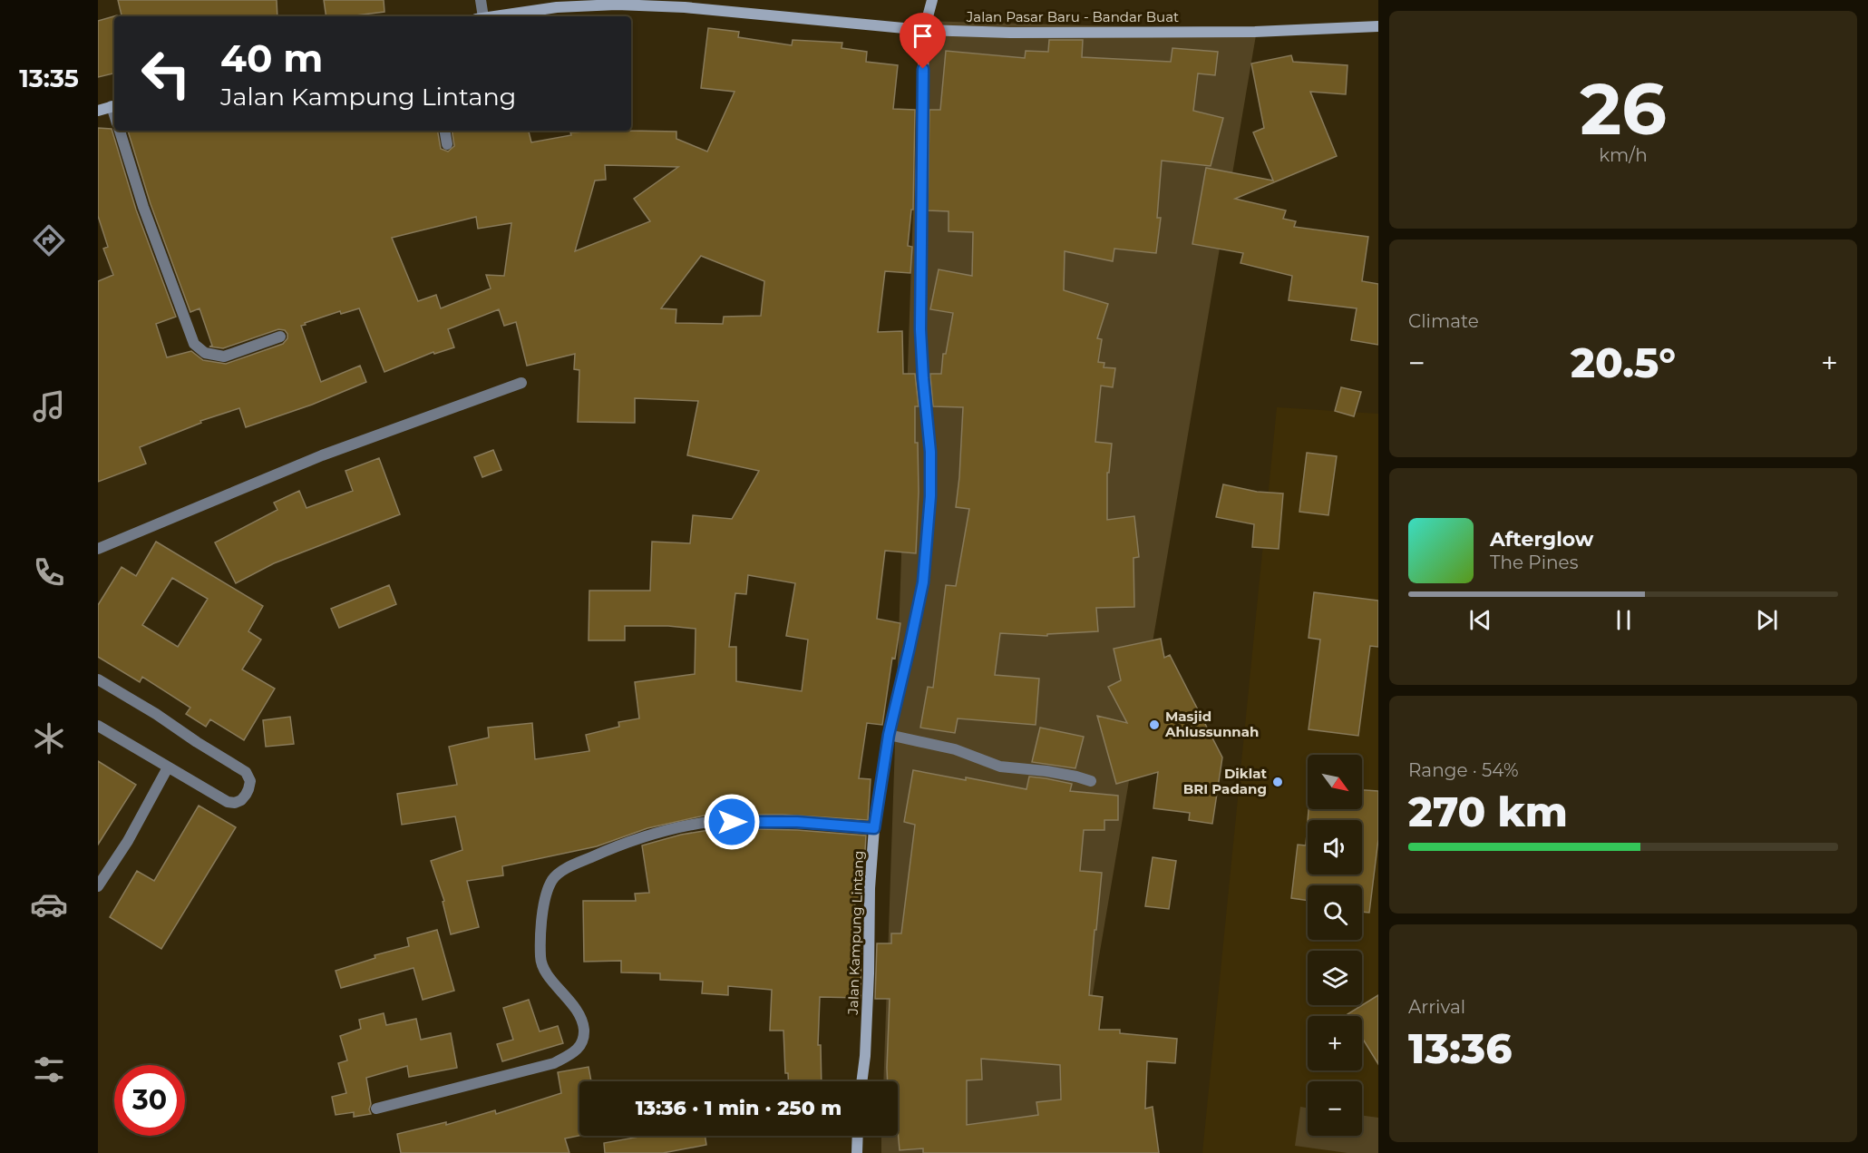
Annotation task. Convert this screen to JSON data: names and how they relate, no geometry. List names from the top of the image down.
{
  "streets": {
    "street": ["Jalan Pasar Baru - Bandar Buat", "Jalan Kampung Lintang"]
  },
  "crossings": [
    ["Jalan Pasar Baru - Bandar Buat", "Jalan Kampung Lintang"]
  ],
  "places": ["Masjid Ahlussunnah", "Diklat BRI Padang"],
  "north": "bottom right",
  "page": {
    "tabs": "13:35",
    "tile": [
      ["26", "km/h"],
      "Climate",
      ["Range · 54%", "270 km"],
      ["Arrival", "13:36"]
    ],
    "turn": ["40 m", "Jalan Kampung Lintang"],
    "heat": ["−", "20.5°", "+"],
    "song": ["Afterglow", "The Pines"],
    "map_buttons": ["+", "−"],
    "limit": "30",
    "trip": "13:36 · 1 min · 250 m"
  }
}
